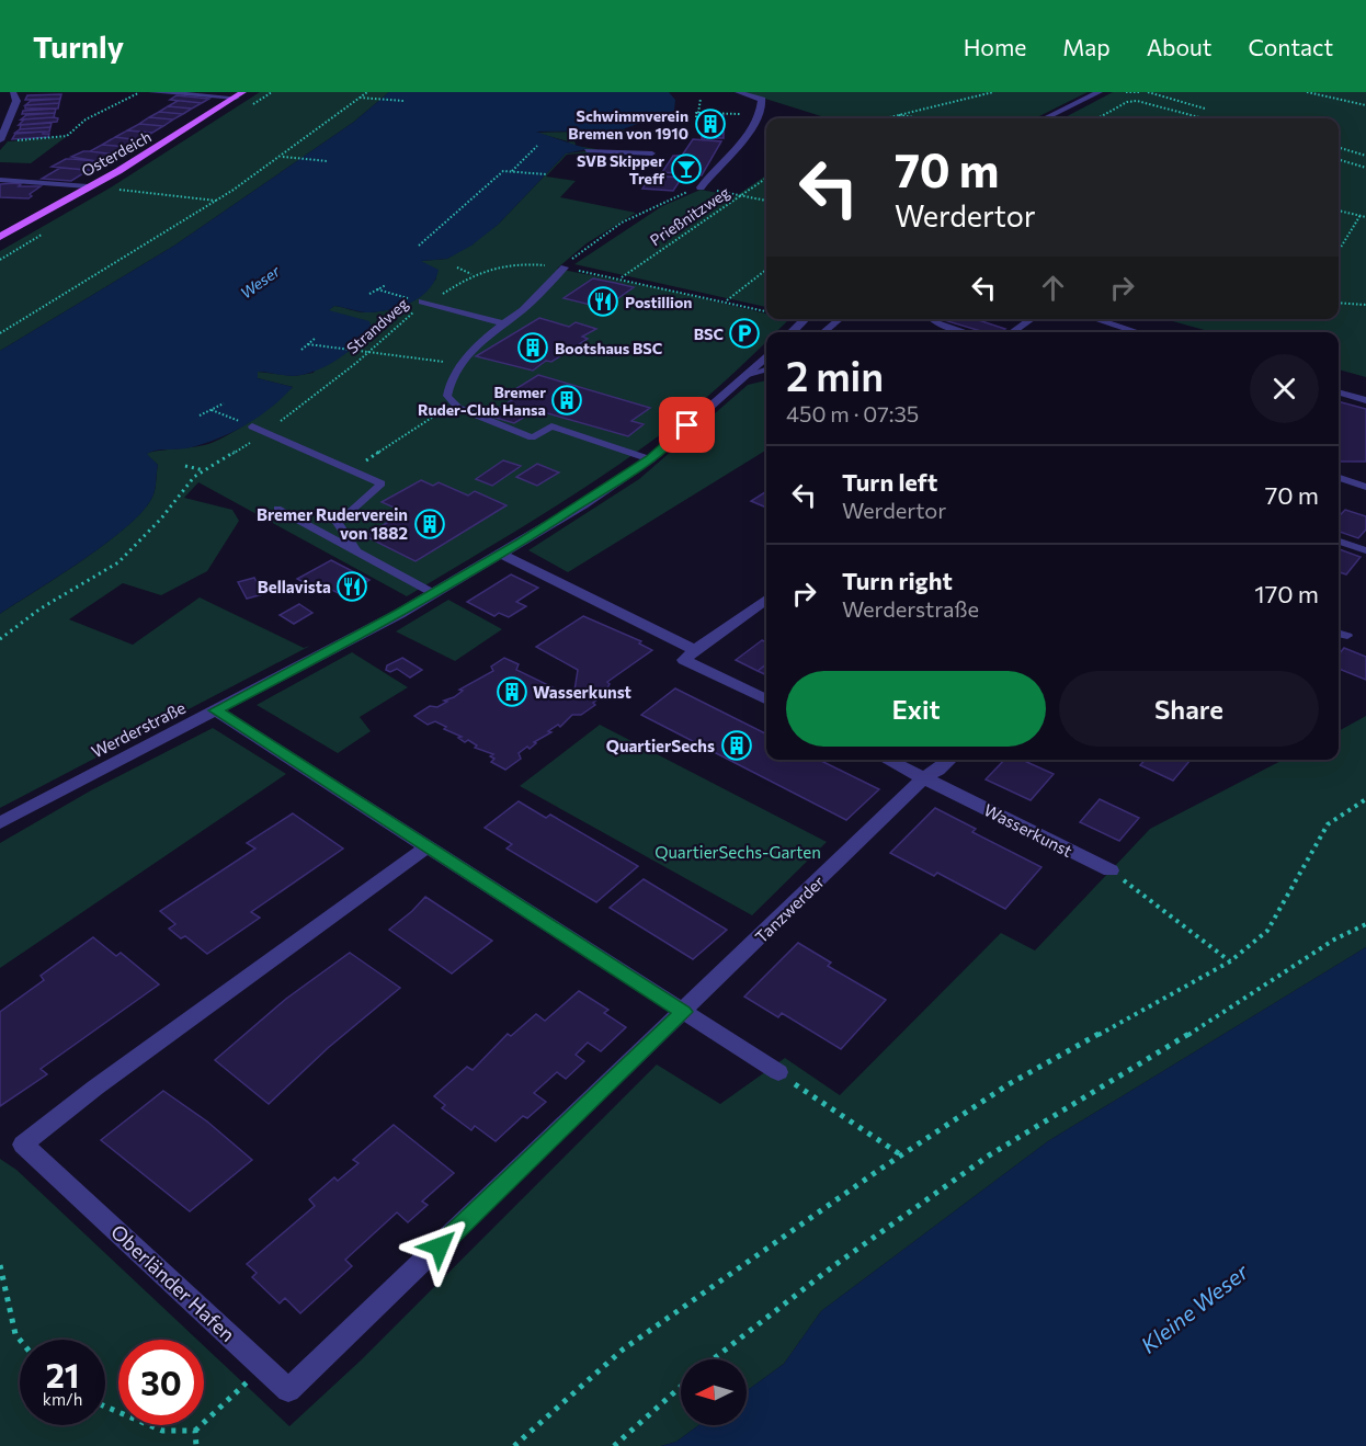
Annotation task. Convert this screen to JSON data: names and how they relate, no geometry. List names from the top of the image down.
{
  "streets": {
    "main road": ["Osterdeich"],
    "street": [
      "Werderstraße",
      "Wasserkunst",
      "Tanzwerder",
      "Oberländer Hafen"
    ],
    "path": ["Prießnitzweg", "Strandweg"]
  },
  "crossings": [
    ["Prießnitzweg", "Strandweg"],
    ["Wasserkunst", "Tanzwerder"],
    ["Tanzwerder", "Oberländer Hafen"]
  ],
  "water": ["Weser", "Kleine Weser"],
  "parks": ["QuartierSechs-Garten"],
  "places": {
    "building": [
      "Schwimmverein Bremen von 1910",
      "Bootshaus BSC",
      "Bremer Ruder-Club Hansa",
      "Bremer Ruderverein von 1882",
      "Wasserkunst",
      "QuartierSechs"
    ],
    "bar": ["SVB Skipper Treff"],
    "restaurant": ["Postillion", "Bellavista"],
    "parking": ["BSC"]
  },
  "north": "left",
  "page": {
    "header": "Turnly",
    "nav": [
      "Home",
      "Map",
      "About",
      "Contact"
    ],
    "turn": ["70 m", "Werdertor"],
    "heading": ["2 min", "450 m · 07:35"],
    "list": [
      {
        "name": "Turn left",
        "note": "Werdertor",
        "value": "70 m"
      },
      {
        "name": "Turn right",
        "note": "Werderstraße",
        "value": "170 m"
      }
    ],
    "buttons": ["Exit", "Share"],
    "speed": "21 km/h",
    "limit": "30"
  }
}
